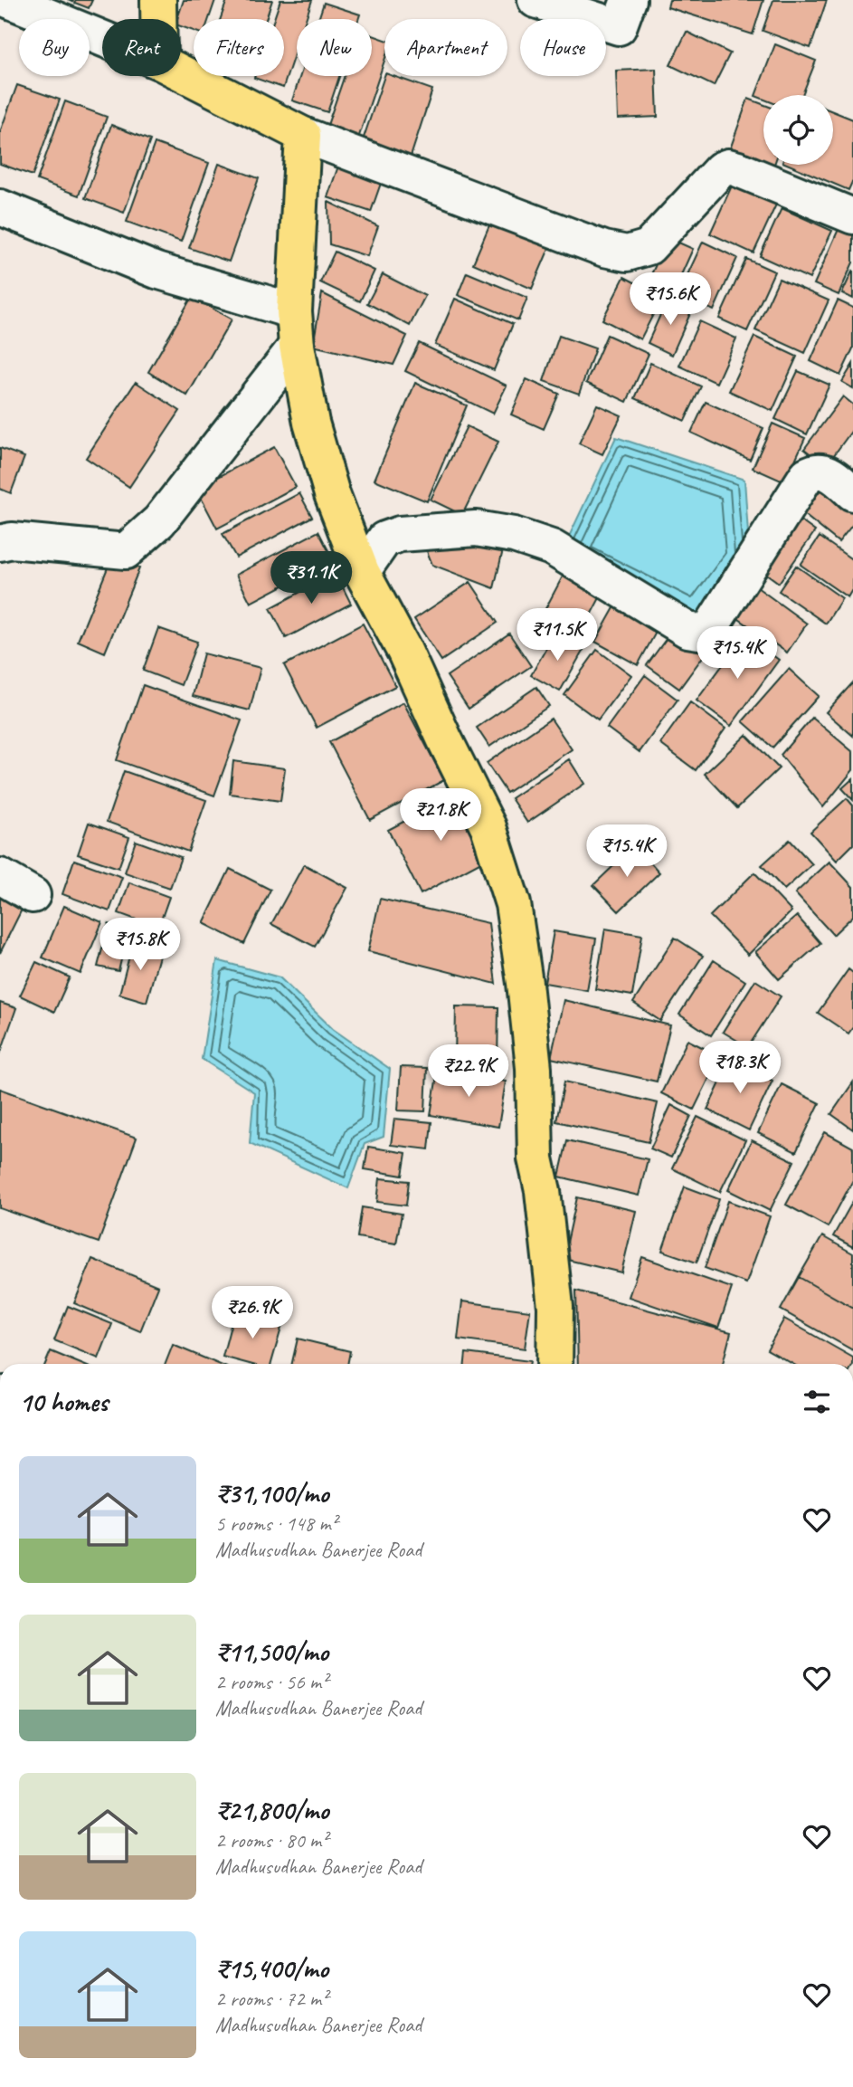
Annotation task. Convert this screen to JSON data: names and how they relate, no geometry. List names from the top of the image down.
{
  "page": {
    "chip": [
      "Buy",
      "Rent",
      "Filters",
      "New",
      "Apartment",
      "House"
    ],
    "price": [
      "₹15.6K",
      "₹31.1K",
      "₹11.5K",
      "₹15.4K",
      "₹21.8K",
      "₹15.4K",
      "₹15.8K",
      "₹18.3K",
      "₹22.9K",
      "₹26.9K"
    ],
    "heading": "10 homes",
    "list": [
      {
        "name": "₹31,100/mo",
        "note": "5 rooms · 148 m² · Madhusudhan Banerjee Road"
      },
      {
        "name": "₹11,500/mo",
        "note": "2 rooms · 56 m² · Madhusudhan Banerjee Road"
      },
      {
        "name": "₹21,800/mo",
        "note": "2 rooms · 80 m² · Madhusudhan Banerjee Road"
      },
      {
        "name": "₹15,400/mo",
        "note": "2 rooms · 72 m² · Madhusudhan Banerjee Road"
      }
    ]
  }
}
